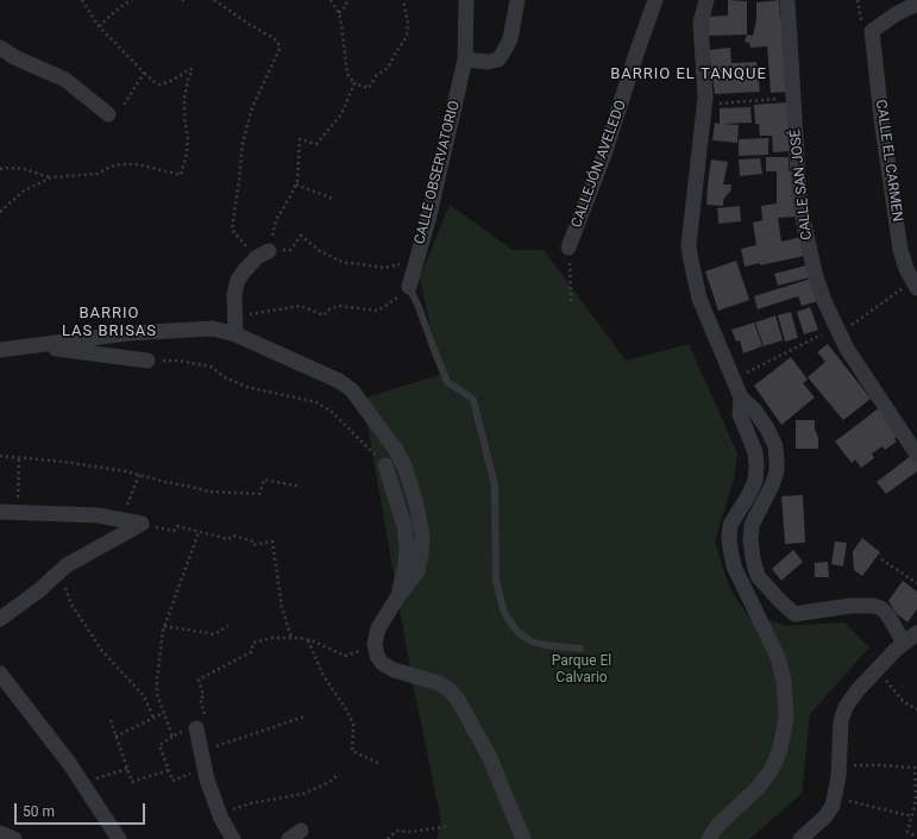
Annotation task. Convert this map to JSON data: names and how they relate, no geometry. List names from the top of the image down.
{
  "streets": {
    "street": [
      "CALLE EL CARMEN",
      "CALLEJÓN AVELEDO",
      "CALLE OBSERVATORIO",
      "CALLE SAN JOSÉ"
    ]
  },
  "districts": ["BARRIO EL TANQUE", "BARRIO LAS BRISAS"],
  "parks": ["Parque El Calvario"],
  "scale_bar": "50 m"
}
